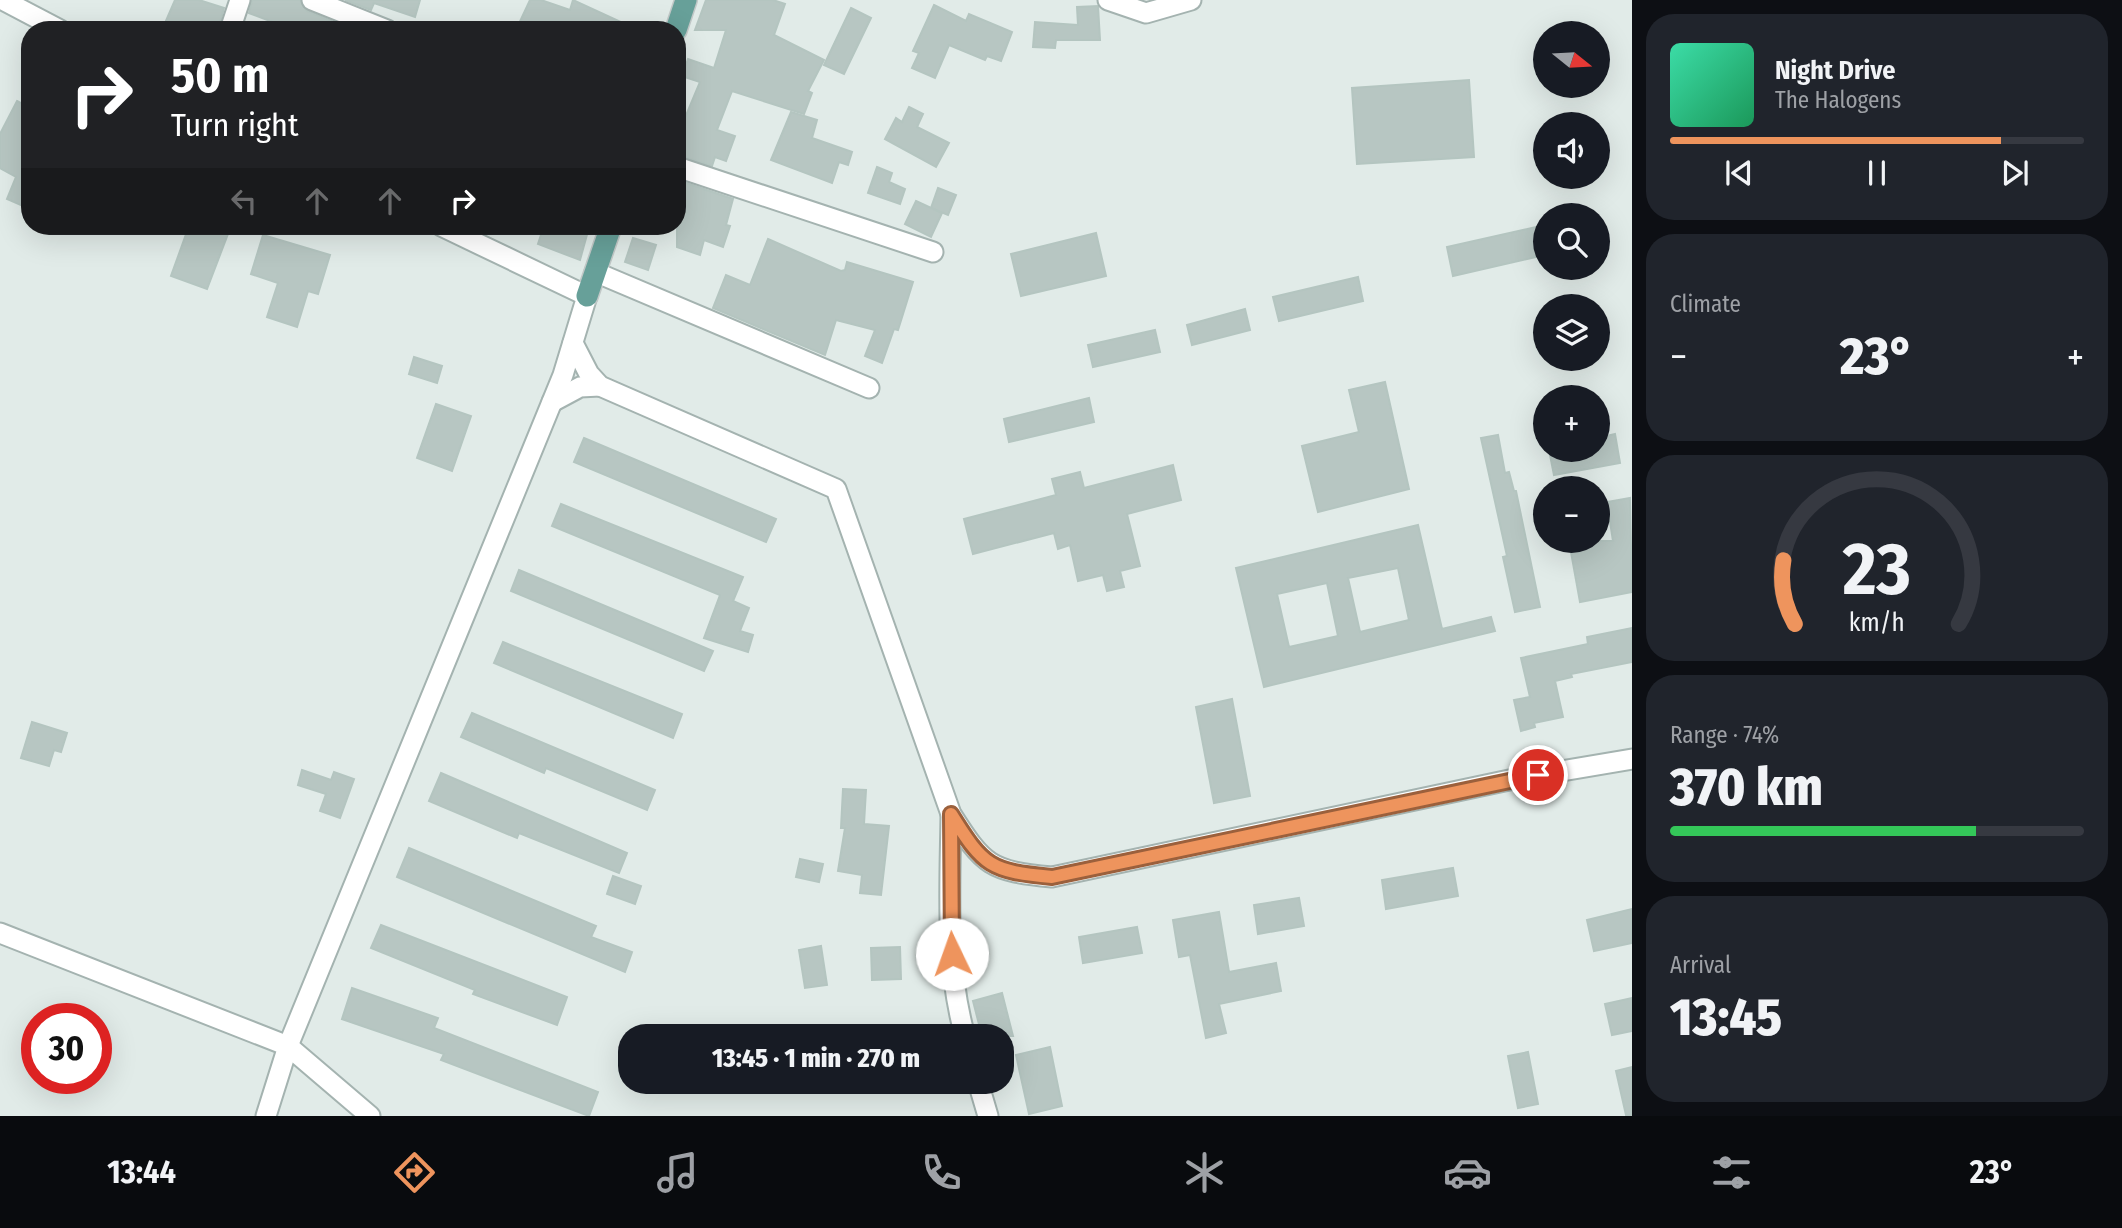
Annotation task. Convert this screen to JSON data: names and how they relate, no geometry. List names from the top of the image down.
{
  "north": "right",
  "page": {
    "map_buttons": ["+", "−"],
    "turn": ["50 m", "Turn right"],
    "song": ["Night Drive", "The Halogens"],
    "tile": [
      "Climate",
      ["Range · 74%", "370 km"],
      ["Arrival", "13:45"]
    ],
    "heat": ["−", "23°", "+"],
    "limit": "30",
    "trip": "13:45 · 1 min · 270 m",
    "tabs": ["13:44", "23°"],
    "gauge": ["23", "km/h"]
  }
}
